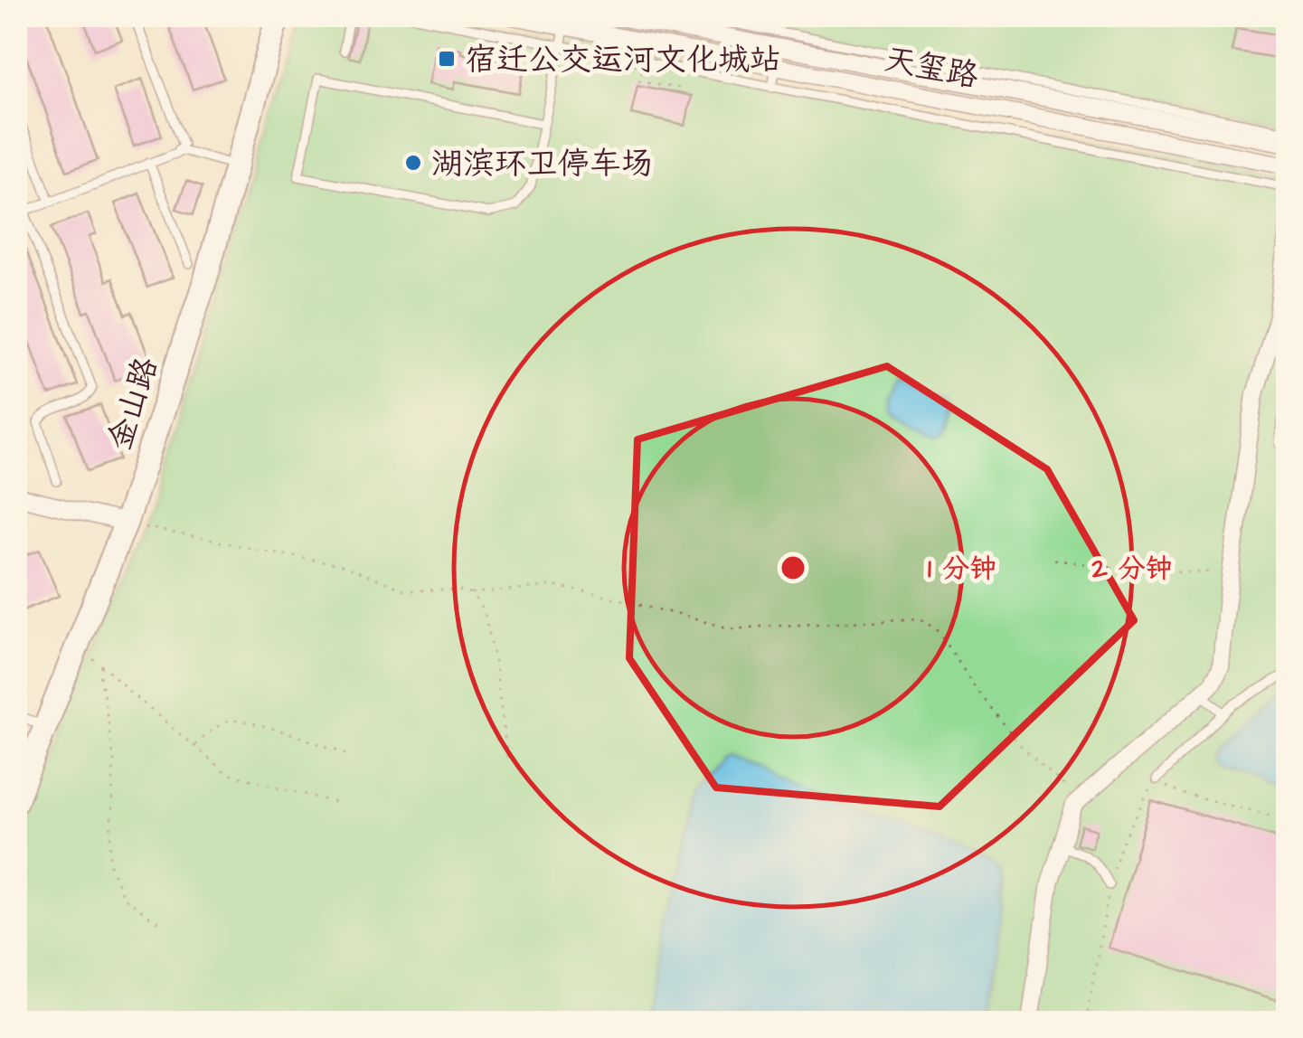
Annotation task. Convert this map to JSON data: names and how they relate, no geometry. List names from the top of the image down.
{
  "streets": {
    "street": ["天玺路", "金山路"]
  },
  "places": {
    "transit": ["宿迁公交运河文化城站"],
    "other": ["湖滨环卫停车场"]
  },
  "rings": ["1 分钟", "2 分钟"]
}
